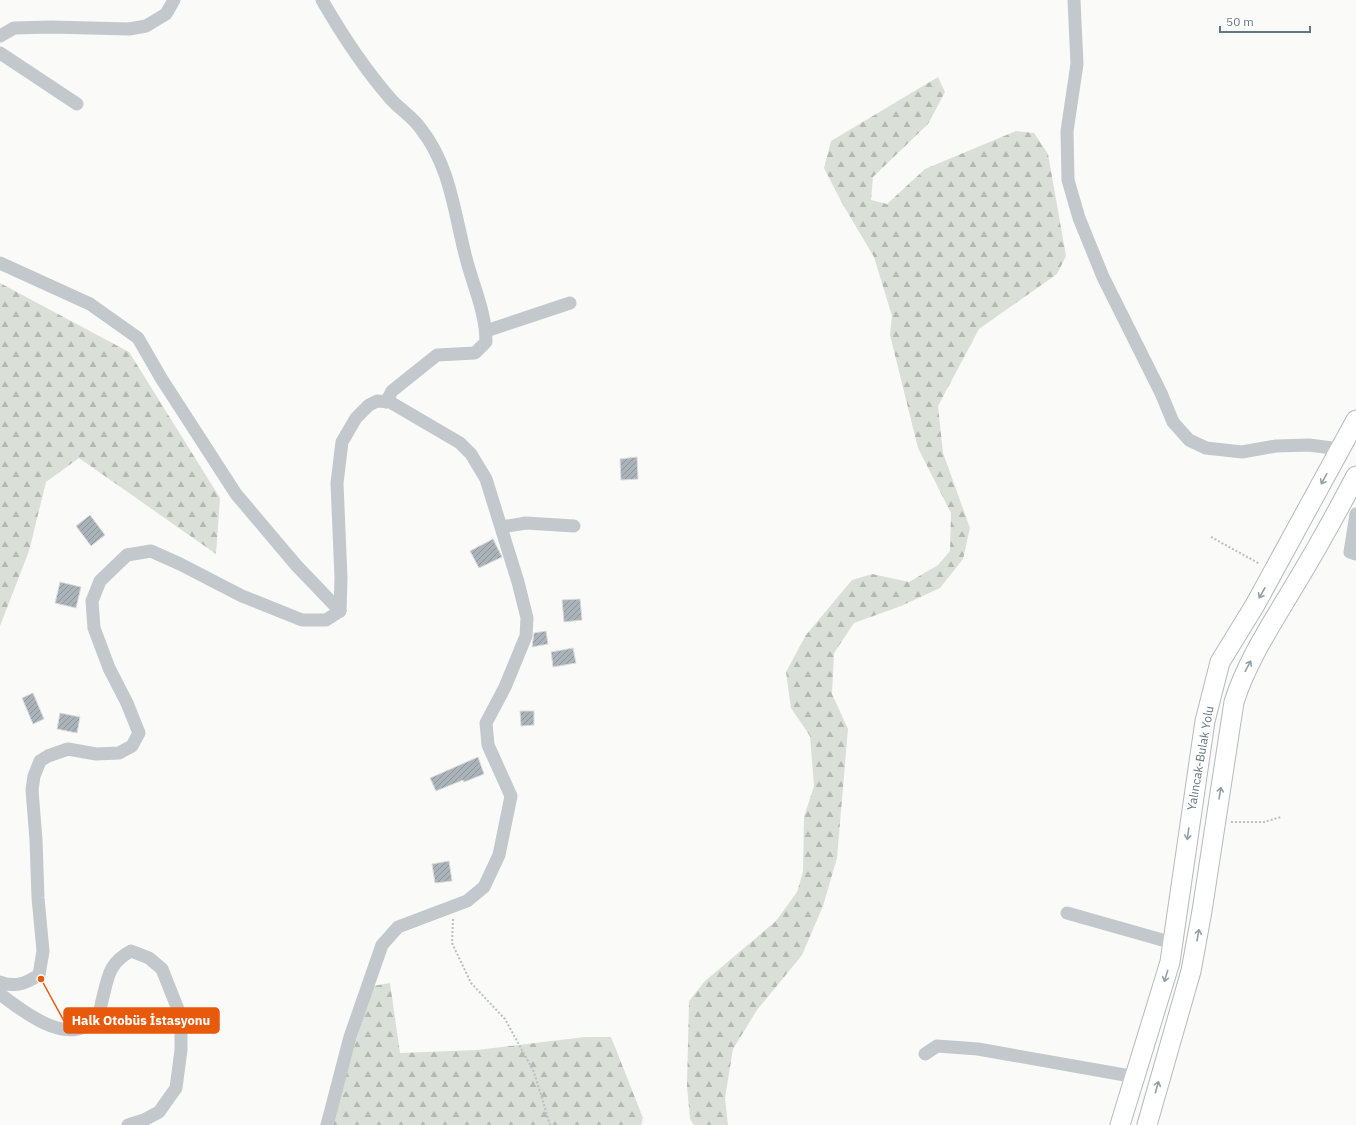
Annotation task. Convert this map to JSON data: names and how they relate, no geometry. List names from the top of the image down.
{
  "streets": {
    "main road": ["Yalıncak-Bulak Yolu"]
  },
  "places": ["Halk Otobüs İstasyonu"],
  "scale_bar": "50 m"
}
